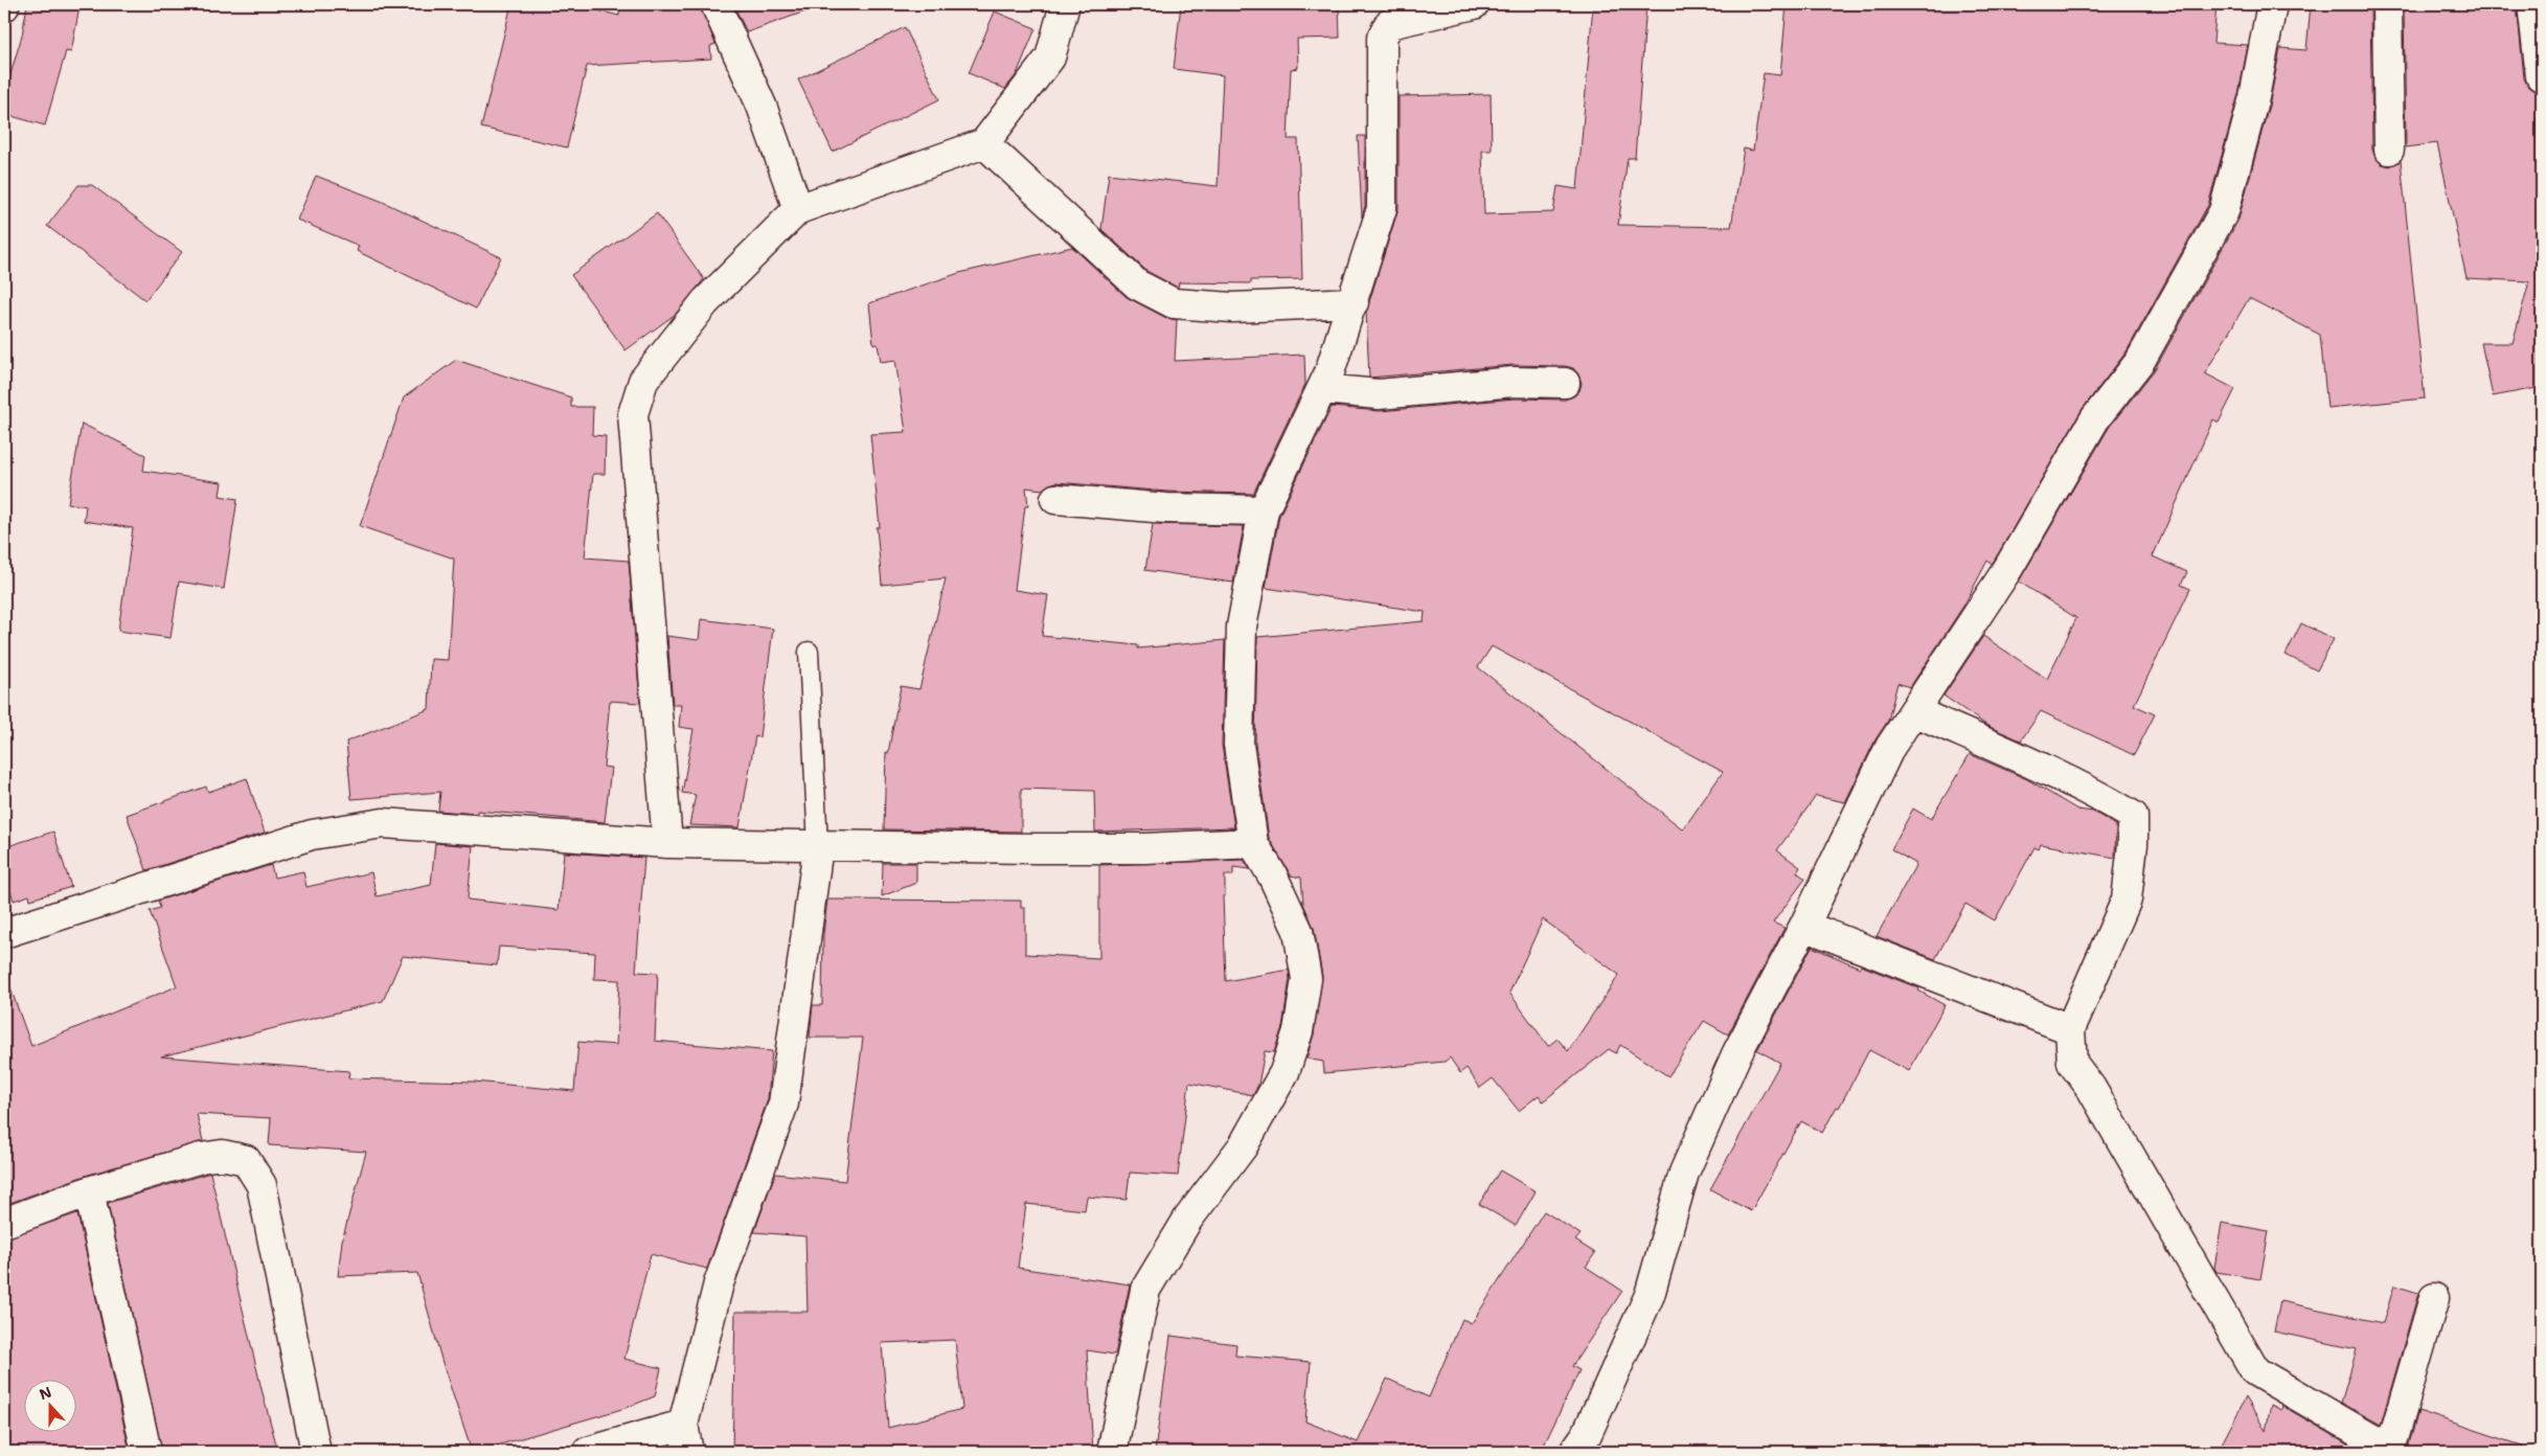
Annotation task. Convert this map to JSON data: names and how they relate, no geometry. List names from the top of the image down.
{
  "north": "top"
}
